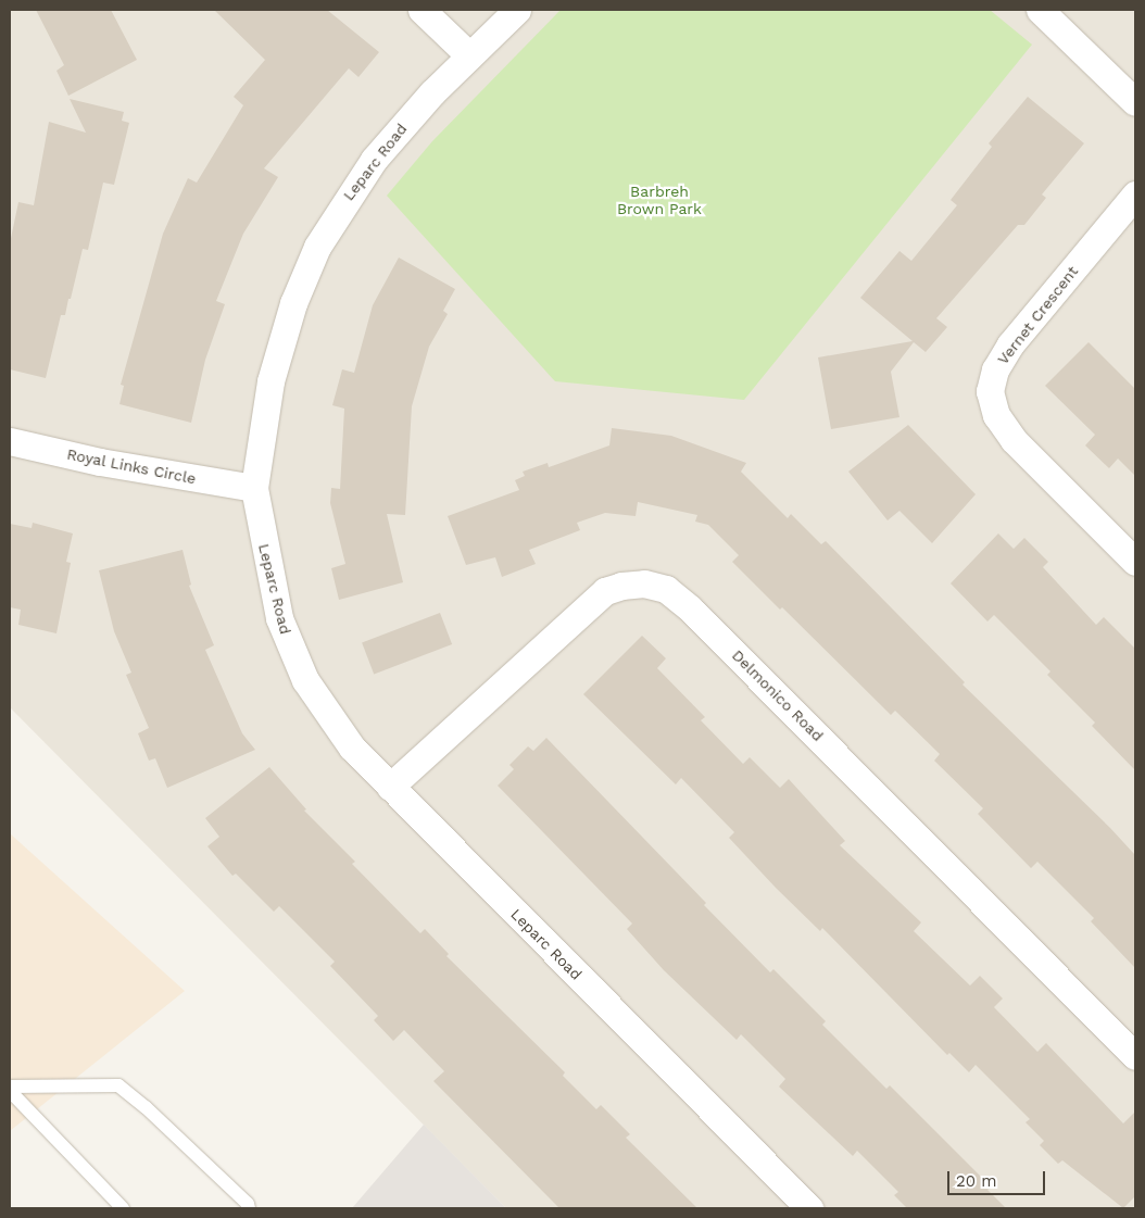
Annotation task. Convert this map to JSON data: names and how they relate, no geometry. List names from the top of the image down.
{
  "streets": {
    "street": [
      "Leparc Road",
      "Vernet Crescent",
      "Royal Links Circle",
      "Delmonico Road"
    ]
  },
  "crossings": [
    ["Leparc Road", "Royal Links Circle"],
    ["Leparc Road", "Delmonico Road"]
  ],
  "parks": ["Barbreh Brown Park"],
  "scale_bar": "20 m"
}
